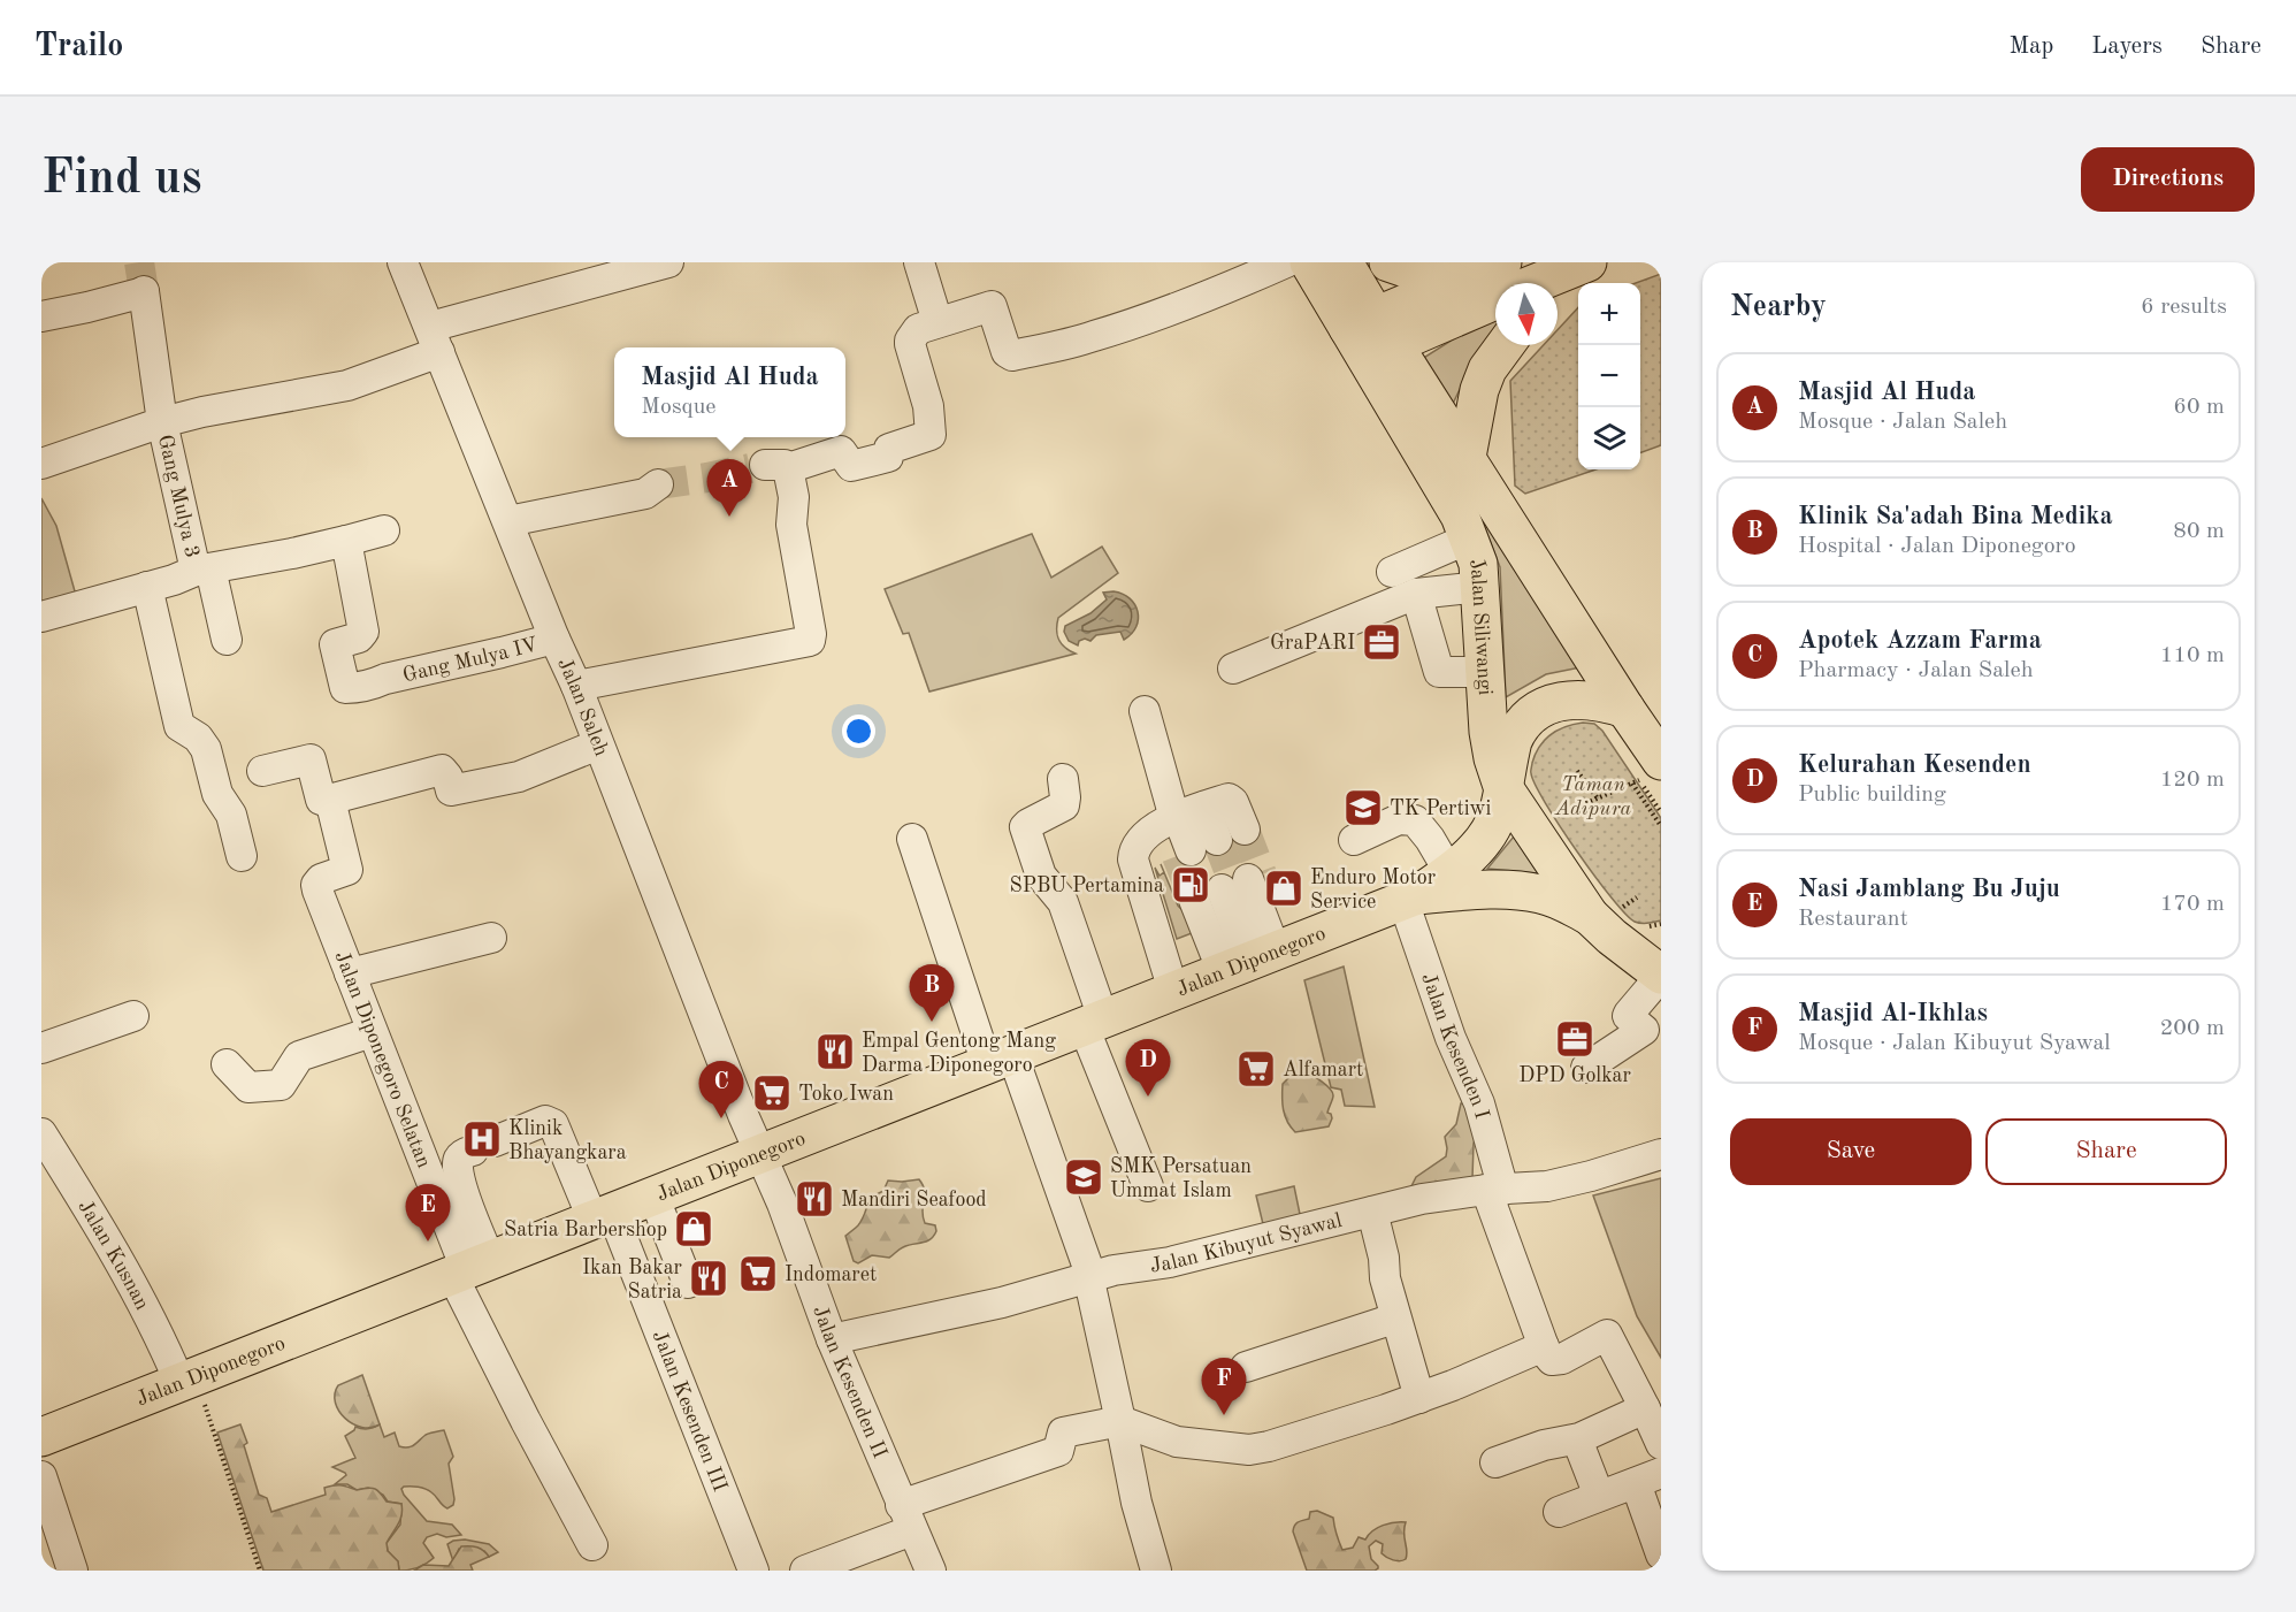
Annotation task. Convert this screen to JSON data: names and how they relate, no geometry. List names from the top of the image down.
{
  "streets": {
    "main road": ["Jalan Siliwangi", "Jalan Diponegoro"],
    "street": [
      "Gang Mulya 3",
      "Gang Mulya IV",
      "Jalan Saleh",
      "Jalan Kesenden I",
      "Jalan Diponegoro Selatan",
      "Jalan Kibuyut Syawal",
      "Jalan Kusnan",
      "Jalan Kesenden II",
      "Jalan Kesenden III"
    ]
  },
  "crossings": [
    ["Gang Mulya 3", "Jalan Saleh"],
    ["Gang Mulya IV", "Jalan Saleh"],
    ["Jalan Saleh", "Jalan Diponegoro"],
    ["Jalan Saleh", "Jalan Kesenden II"],
    ["Jalan Diponegoro", "Jalan Kesenden I"],
    ["Jalan Diponegoro", "Jalan Diponegoro Selatan"],
    ["Jalan Diponegoro", "Jalan Kusnan"],
    ["Jalan Diponegoro", "Jalan Kesenden II"],
    ["Jalan Diponegoro", "Jalan Kesenden III"],
    ["Jalan Kesenden I", "Jalan Kibuyut Syawal"],
    ["Jalan Diponegoro Selatan", "Jalan Kesenden III"],
    ["Jalan Kibuyut Syawal", "Jalan Kesenden II"]
  ],
  "parks": ["Taman Adipura"],
  "places": {
    "office": ["GraPARI", "DPD Golkar"],
    "school or university": ["TK Pertiwi", "SMK Persatuan Ummat Islam"],
    "fuel station": ["SPBU Pertamina"],
    "shop": ["Enduro Motor Service", "Satria Barbershop"],
    "restaurant": ["Empal Gentong Mang Darma Diponegoro", "Mandiri Seafood", "Ikan Bakar Satria"],
    "supermarket": ["Alfamart", "Toko Iwan", "Indomaret"],
    "hospital": ["Klinik Bhayangkara"]
  },
  "north": "bottom",
  "page": {
    "header": "Trailo",
    "nav": ["Map", "Layers", "Share"],
    "buttons": [
      "Directions",
      ["Save", "Share"]
    ],
    "title": "Find us",
    "heading": ["Nearby", "6 results"],
    "map_buttons": ["+", "−"],
    "popup": ["Masjid Al Huda", "Mosque"],
    "list": [
      {
        "mark": "A",
        "name": "Masjid Al Huda",
        "note": "Mosque · Jalan Saleh",
        "value": "60 m"
      },
      {
        "mark": "B",
        "name": "Klinik Sa'adah Bina Medika",
        "note": "Hospital · Jalan Diponegoro",
        "value": "80 m"
      },
      {
        "mark": "C",
        "name": "Apotek Azzam Farma",
        "note": "Pharmacy · Jalan Saleh",
        "value": "110 m"
      },
      {
        "mark": "D",
        "name": "Kelurahan Kesenden",
        "note": "Public building",
        "value": "120 m"
      },
      {
        "mark": "E",
        "name": "Nasi Jamblang Bu Juju",
        "note": "Restaurant",
        "value": "170 m"
      },
      {
        "mark": "F",
        "name": "Masjid Al-Ikhlas",
        "note": "Mosque · Jalan Kibuyut Syawal",
        "value": "200 m"
      }
    ],
    "pins": [
      "A",
      "B",
      "D",
      "C",
      "E",
      "F"
    ]
  }
}
